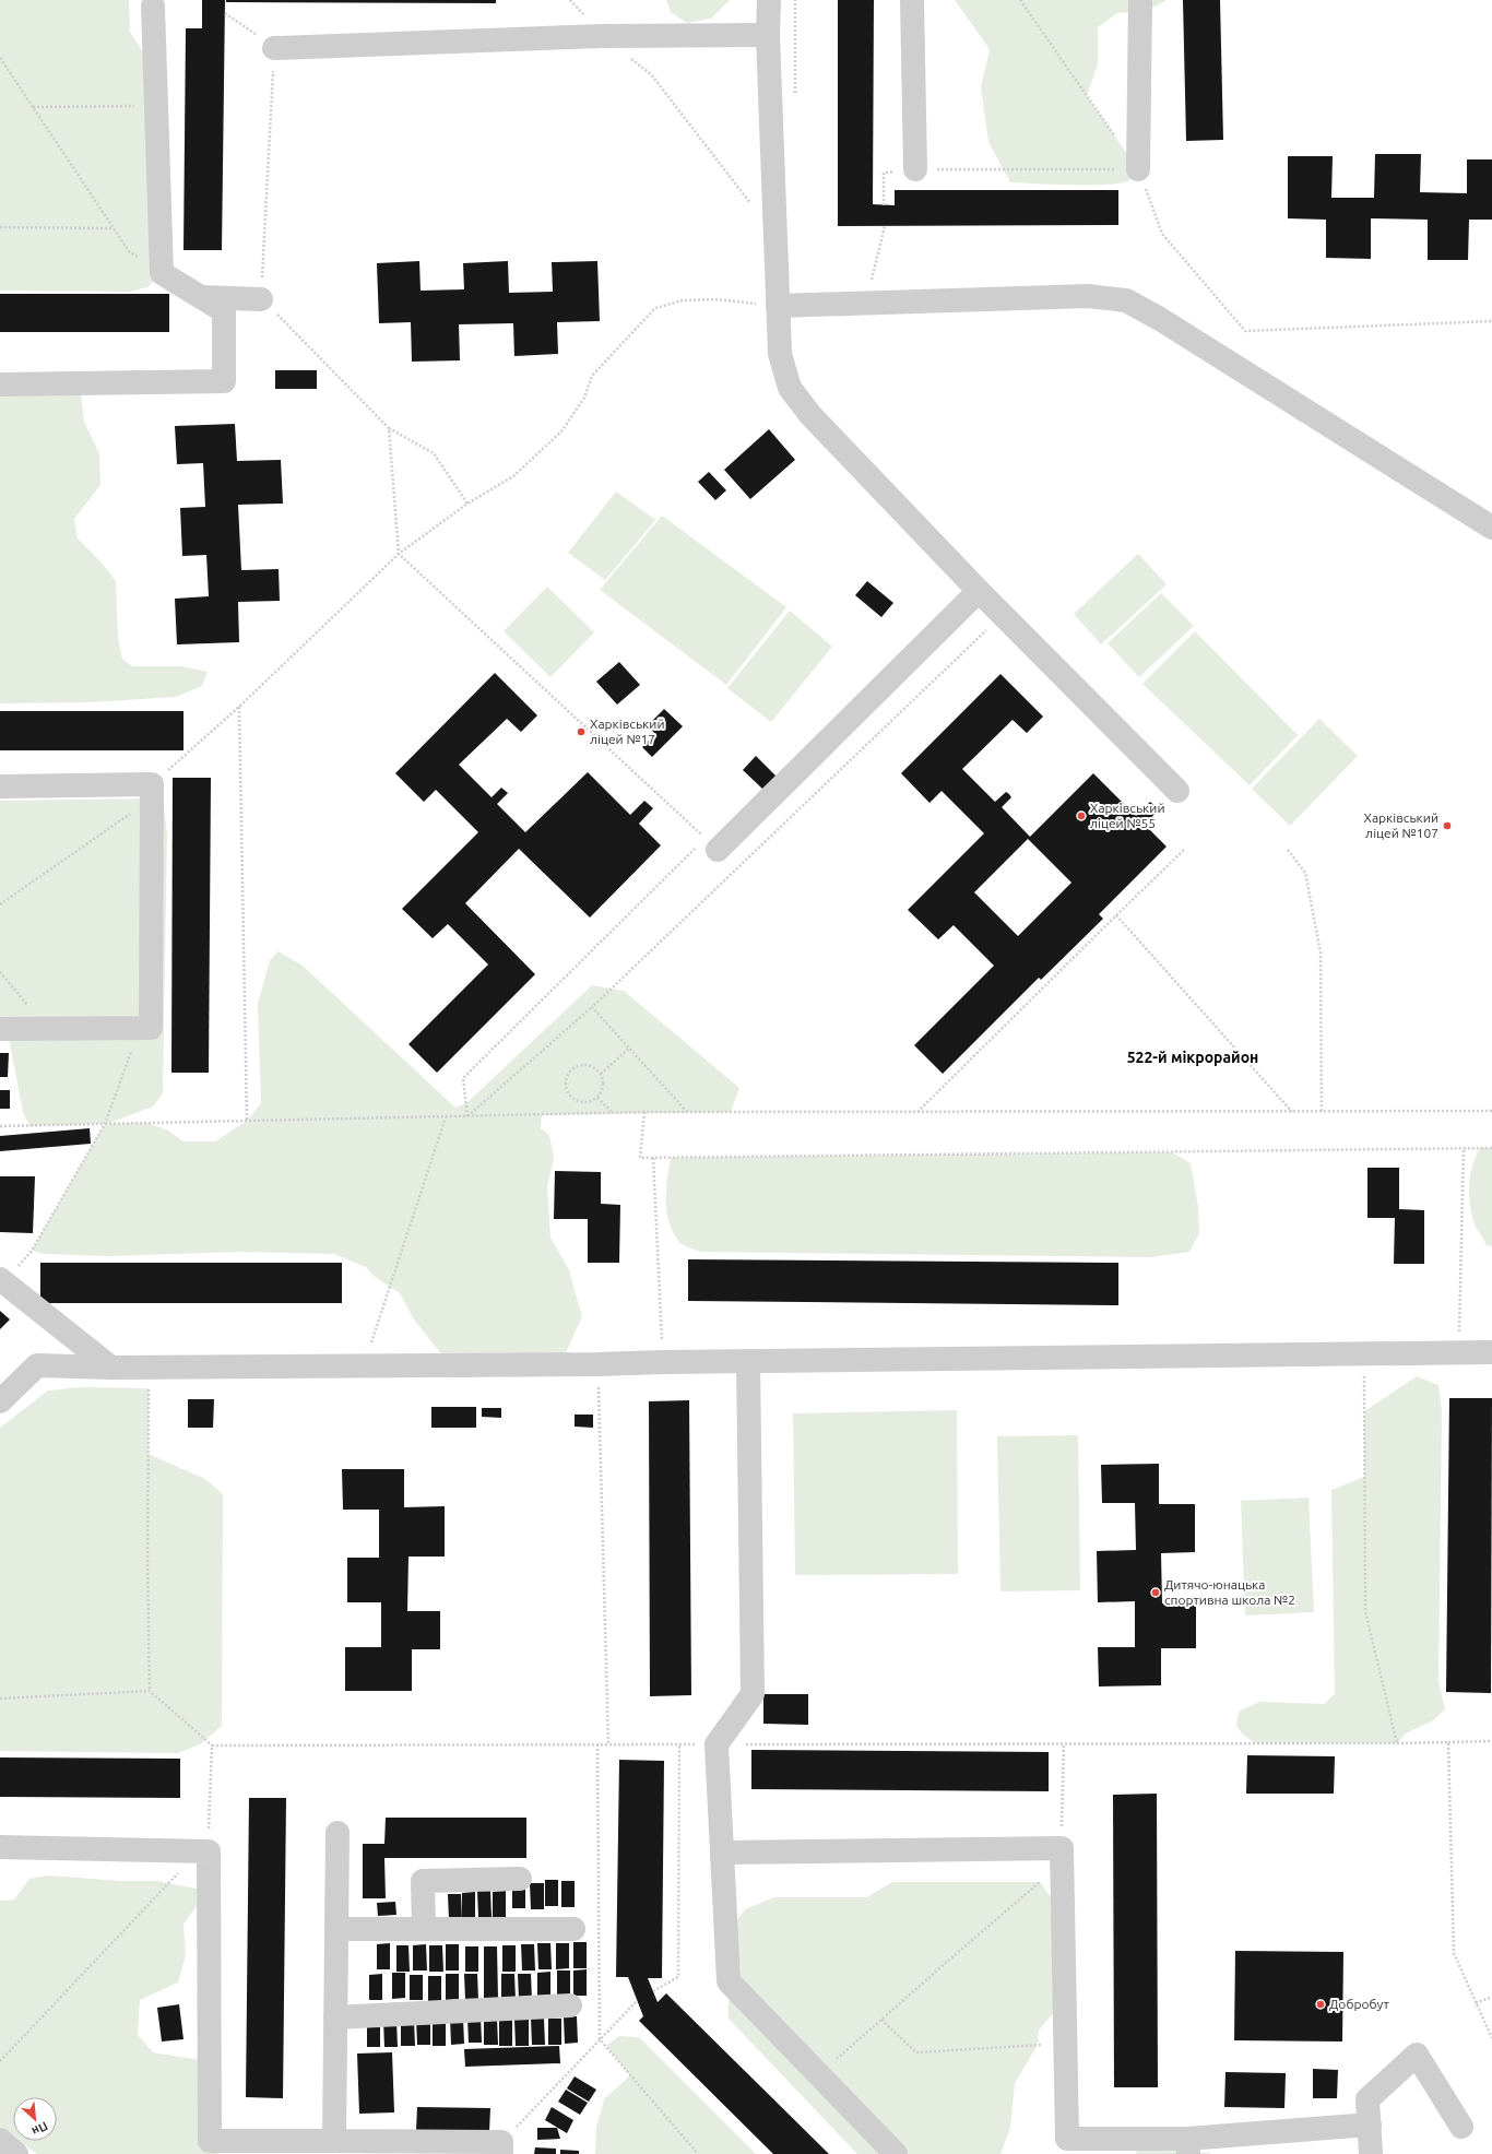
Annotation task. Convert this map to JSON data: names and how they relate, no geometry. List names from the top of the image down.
{
  "districts": ["522-й мікрорайон"],
  "places": [
    "Харківський ліцей №17",
    "Харківський ліцей №55",
    "Харківський ліцей №107",
    "Дитячо-юнацька спортивна школа №2",
    "Добробут"
  ],
  "north": "bottom right"
}
